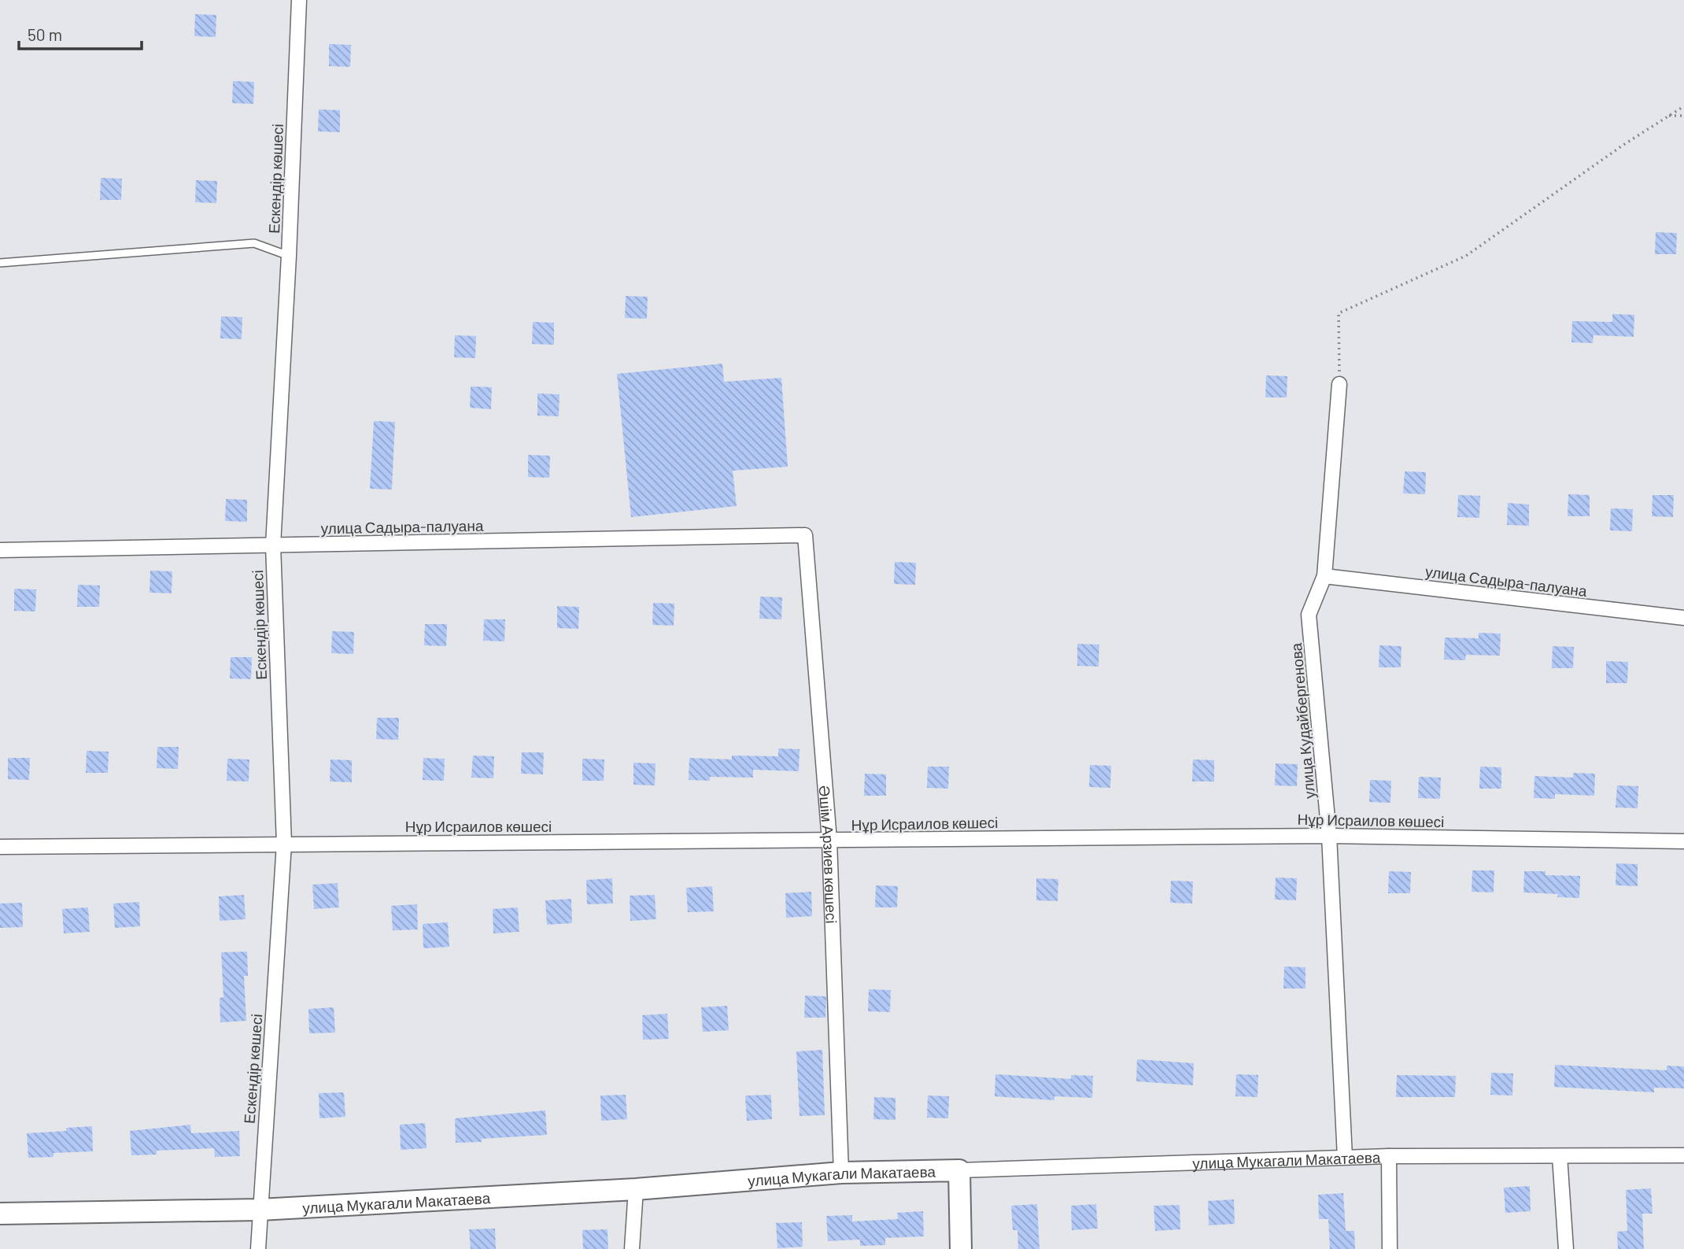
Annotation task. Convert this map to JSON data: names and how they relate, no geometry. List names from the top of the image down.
{
  "streets": {
    "street": [
      "Ескендір көшесі",
      "улица Садыра-палуана",
      "улица Кудайбергенова",
      "Нұр Исраилов көшесі",
      "Әшім Арзиев көшесі",
      "улица Мукагали Макатаева"
    ]
  },
  "crossings": [
    ["Ескендір көшесі", "улица Садыра-палуана"],
    ["Ескендір көшесі", "Нұр Исраилов көшесі"],
    ["Ескендір көшесі", "улица Мукагали Макатаева"],
    ["улица Садыра-палуана", "улица Кудайбергенова"],
    ["улица Садыра-палуана", "Әшім Арзиев көшесі"],
    ["улица Кудайбергенова", "Нұр Исраилов көшесі"],
    ["улица Кудайбергенова", "улица Мукагали Макатаева"],
    ["Нұр Исраилов көшесі", "Әшім Арзиев көшесі"],
    ["Әшім Арзиев көшесі", "улица Мукагали Макатаева"]
  ],
  "scale_bar": "50 m"
}
